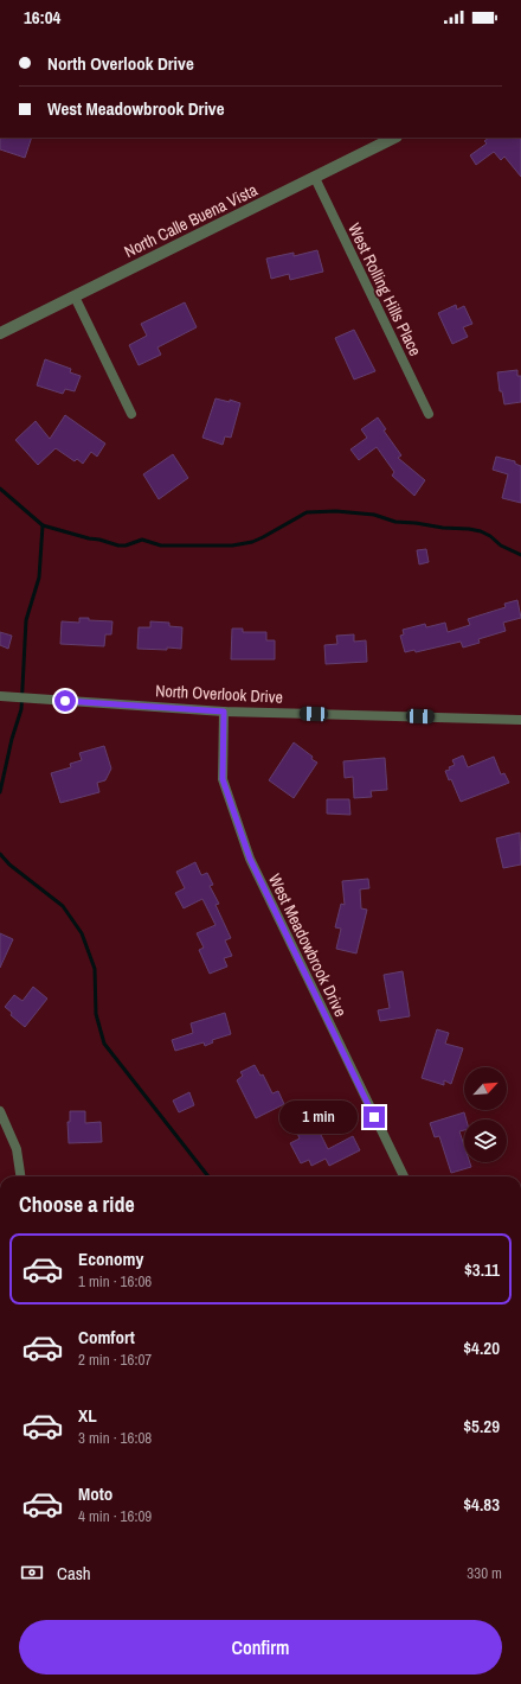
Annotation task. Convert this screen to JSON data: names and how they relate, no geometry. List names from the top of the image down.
{
  "streets": {
    "street": [
      "North Calle Buena Vista",
      "West Rolling Hills Place",
      "North Overlook Drive",
      "West Meadowbrook Drive"
    ]
  },
  "crossings": [
    ["North Calle Buena Vista", "West Rolling Hills Place"],
    ["North Overlook Drive", "West Meadowbrook Drive"]
  ],
  "north": "top right",
  "page": {
    "status": "16:04",
    "banner": ["North Overlook Drive", "West Meadowbrook Drive"],
    "bubble": "1 min",
    "heading": "Choose a ride",
    "list": [
      {
        "name": "Economy",
        "note": "1 min · 16:06",
        "value": "$3.11"
      },
      {
        "name": "Comfort",
        "note": "2 min · 16:07",
        "value": "$4.20"
      },
      {
        "name": "XL",
        "note": "3 min · 16:08",
        "value": "$5.29"
      },
      {
        "name": "Moto",
        "note": "4 min · 16:09",
        "value": "$4.83"
      }
    ],
    "pay": ["Cash", "330 m"],
    "buttons": "Confirm"
  }
}
